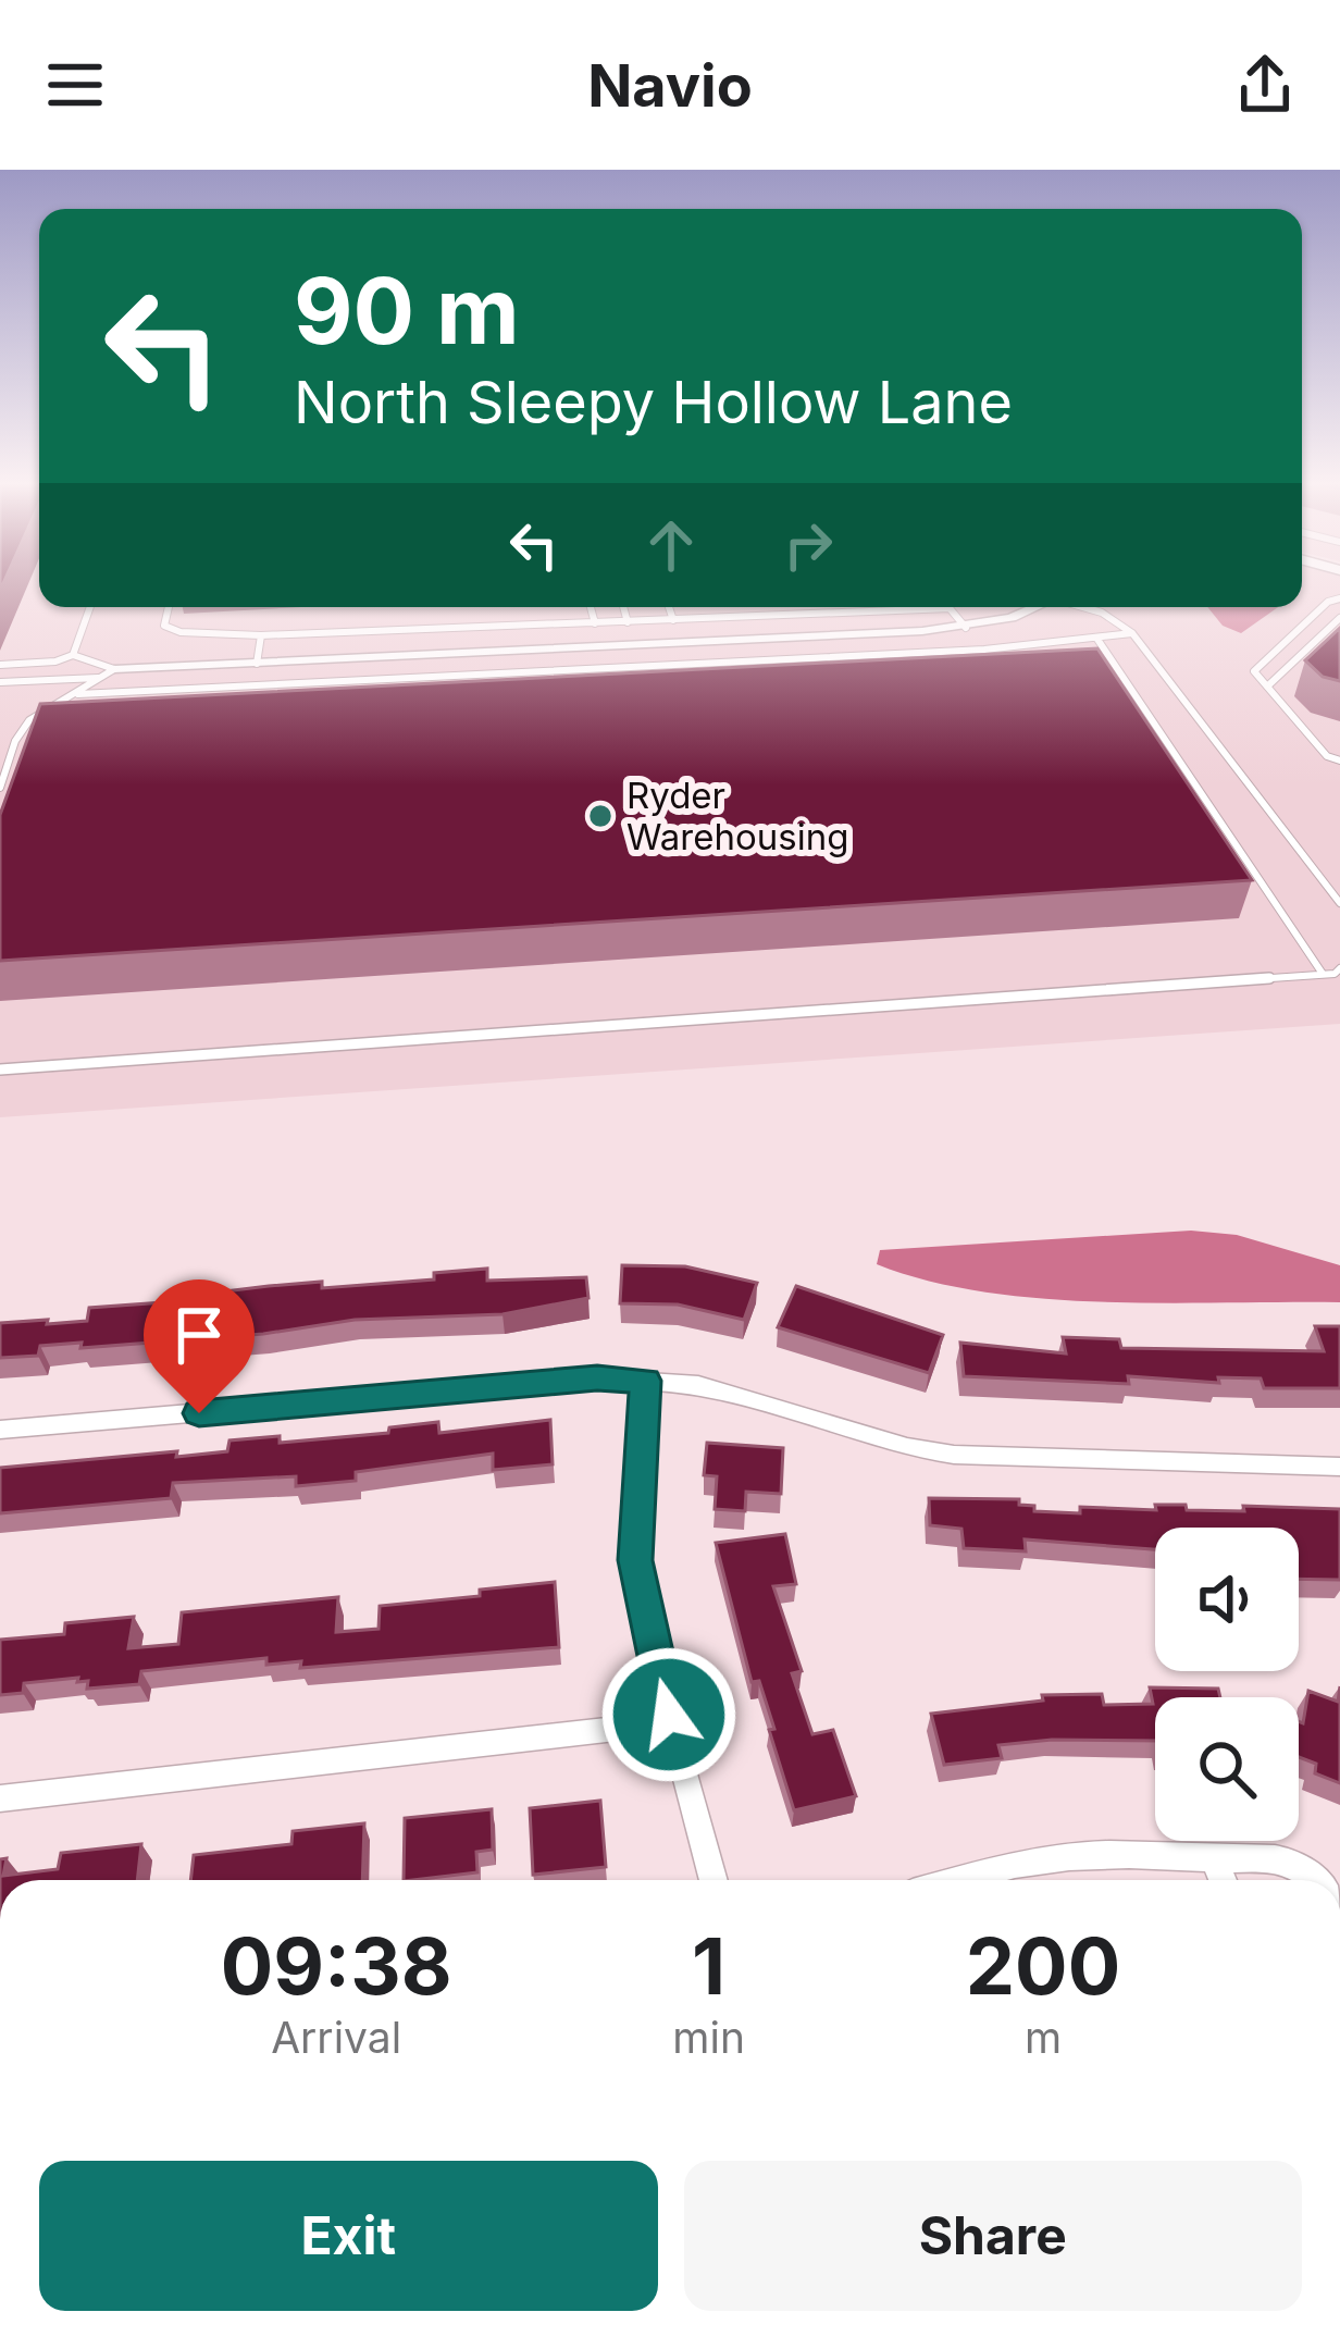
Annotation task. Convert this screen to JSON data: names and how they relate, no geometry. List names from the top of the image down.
{
  "places": ["Ryder Warehousing"],
  "page": {
    "header": "Navio",
    "turn": ["90 m", "North Sleepy Hollow Lane"],
    "eta": [
      "09:38",
      "Arrival",
      "1",
      "min",
      "200",
      "m"
    ],
    "buttons": ["Exit", "Share"]
  }
}
